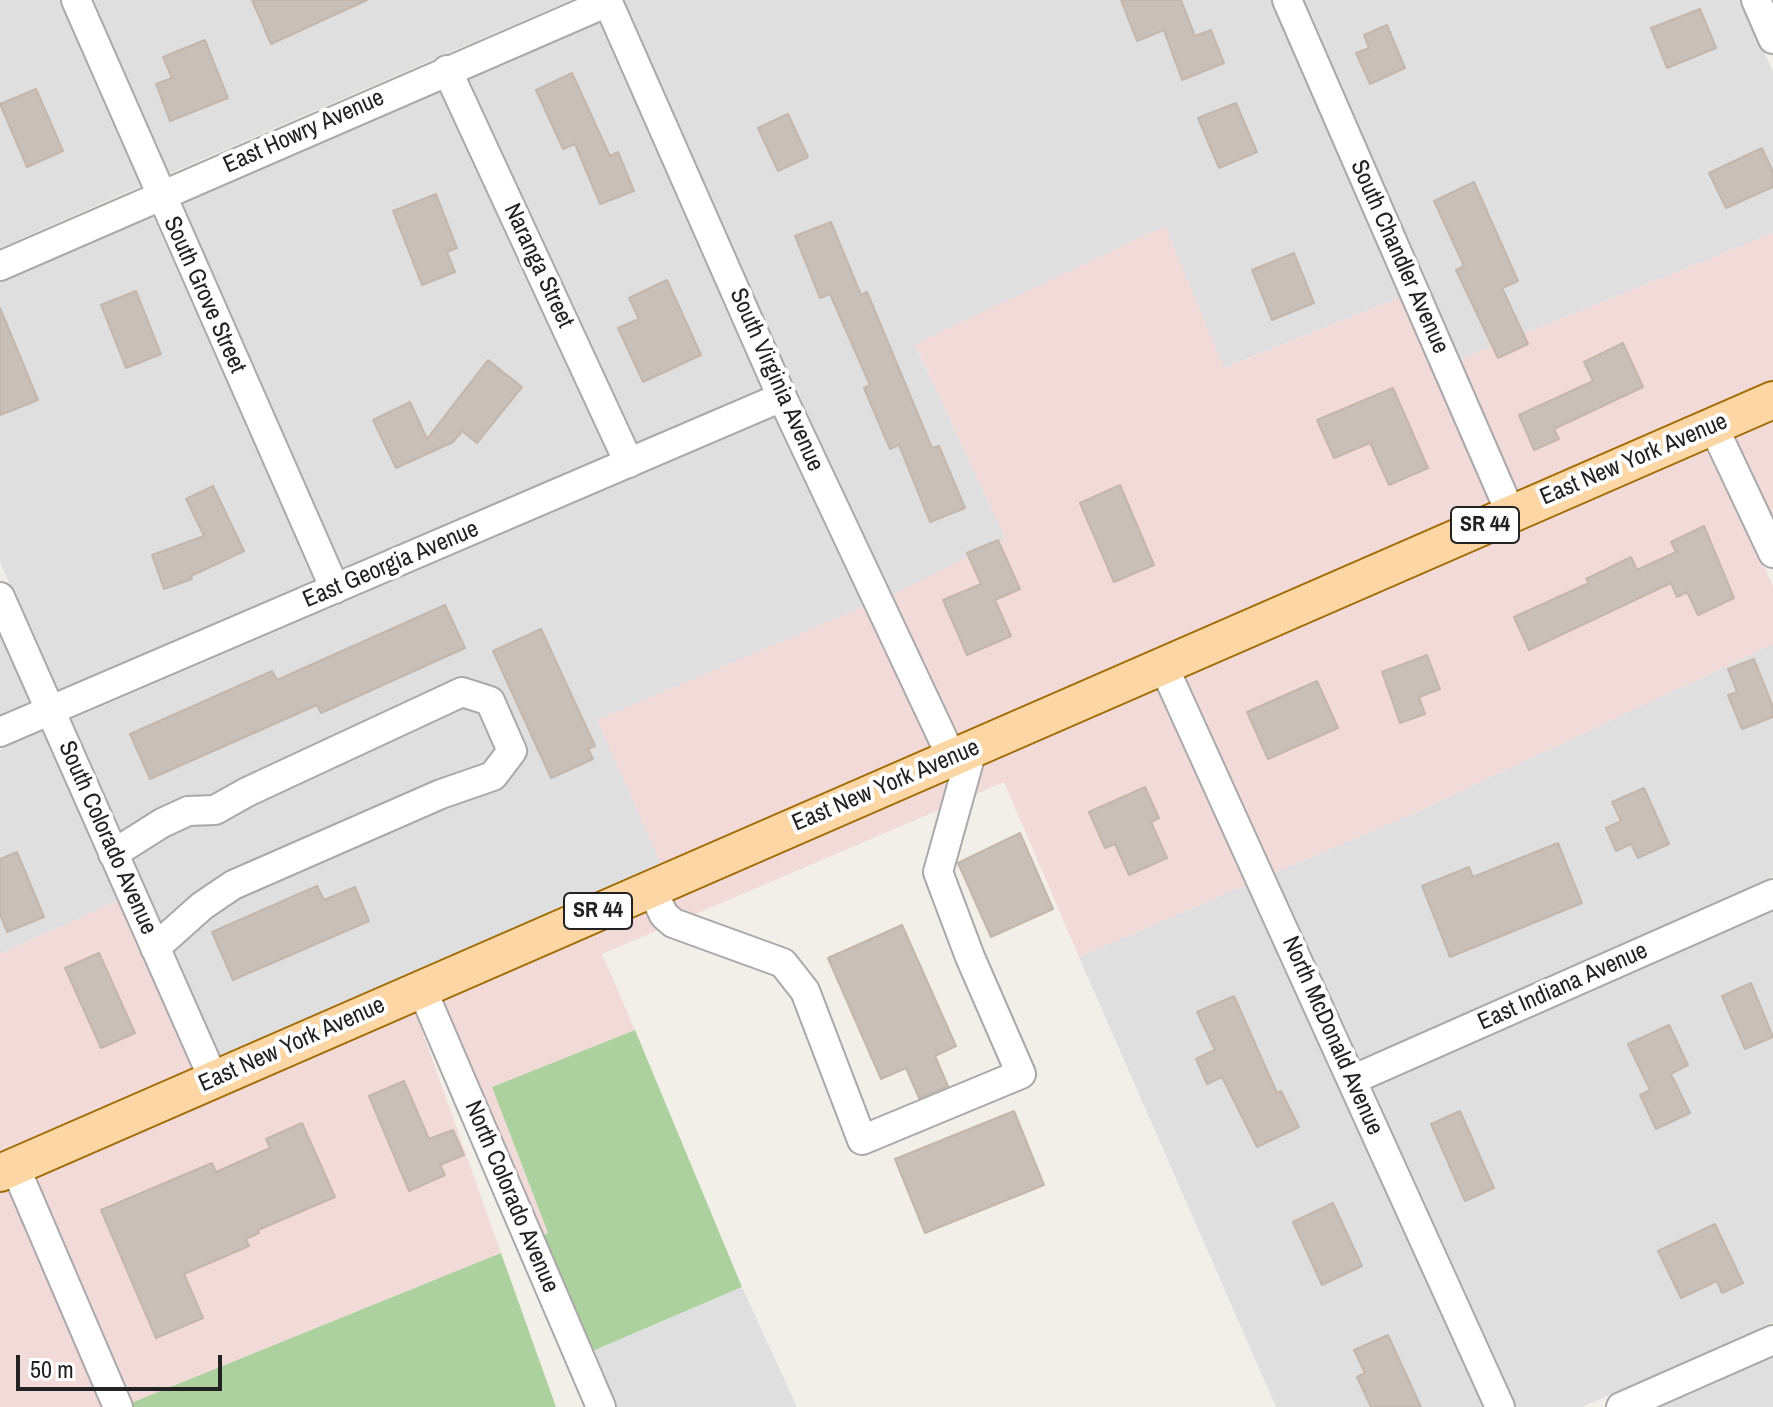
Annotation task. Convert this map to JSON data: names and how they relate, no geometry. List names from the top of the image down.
{
  "streets": {
    "main road": ["East New York Avenue", "SR 44"],
    "street": [
      "East Howry Avenue",
      "South Chandler Avenue",
      "Naranga Street",
      "South Grove Street",
      "South Virginia Avenue",
      "East Georgia Avenue",
      "South Colorado Avenue",
      "East Indiana Avenue",
      "North McDonald Avenue",
      "North Colorado Avenue"
    ]
  },
  "crossings": [
    ["East Howry Avenue", "Naranga Street"],
    ["East Howry Avenue", "South Grove Street"],
    ["East Howry Avenue", "South Virginia Avenue"],
    ["South Chandler Avenue", "East New York Avenue"],
    ["Naranga Street", "East Georgia Avenue"],
    ["South Grove Street", "East Georgia Avenue"],
    ["South Virginia Avenue", "East New York Avenue"],
    ["South Virginia Avenue", "East Georgia Avenue"],
    ["East New York Avenue", "South Colorado Avenue"],
    ["East New York Avenue", "North McDonald Avenue"],
    ["East New York Avenue", "North Colorado Avenue"],
    ["East Georgia Avenue", "South Colorado Avenue"],
    ["East Indiana Avenue", "North McDonald Avenue"]
  ],
  "scale_bar": "50 m"
}
